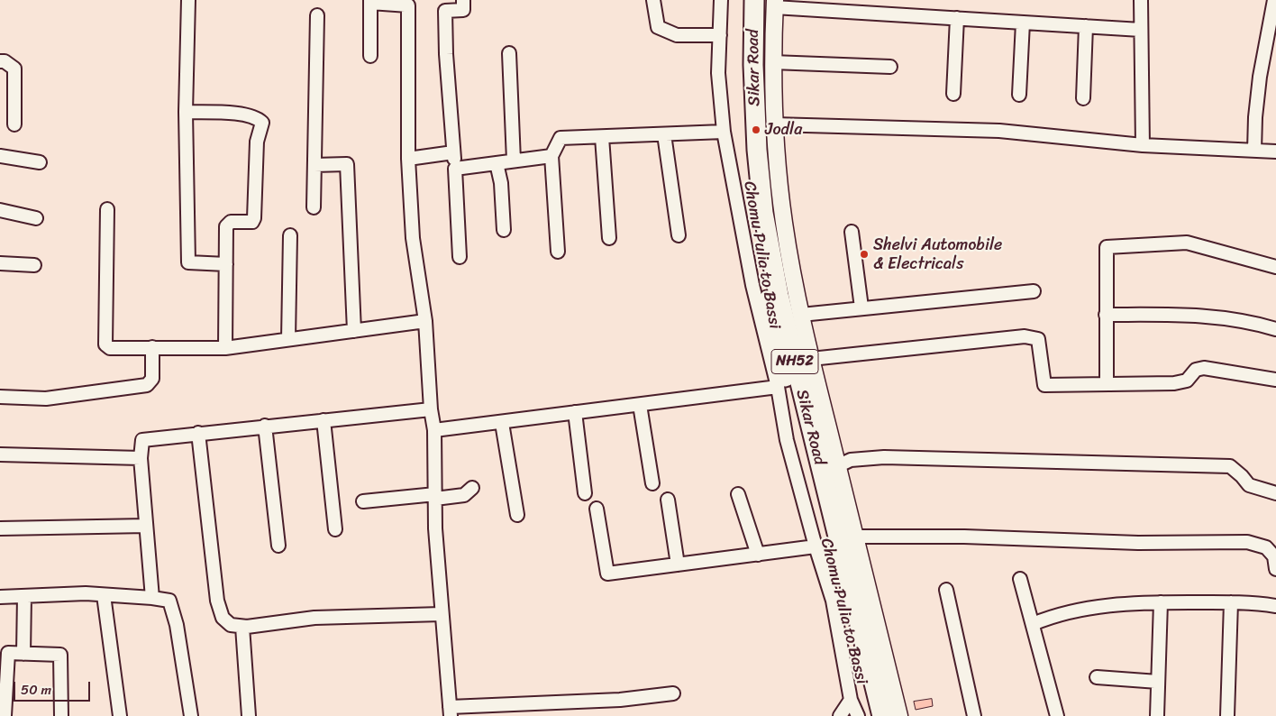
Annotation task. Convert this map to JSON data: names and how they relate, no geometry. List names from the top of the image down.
{
  "streets": {
    "highway": ["Sikar Road", "Chomu Pulia to Bassi", "NH52"]
  },
  "places": ["Jodla", "Shelvi Automobile & Electricals"],
  "scale_bar": "50 m"
}
